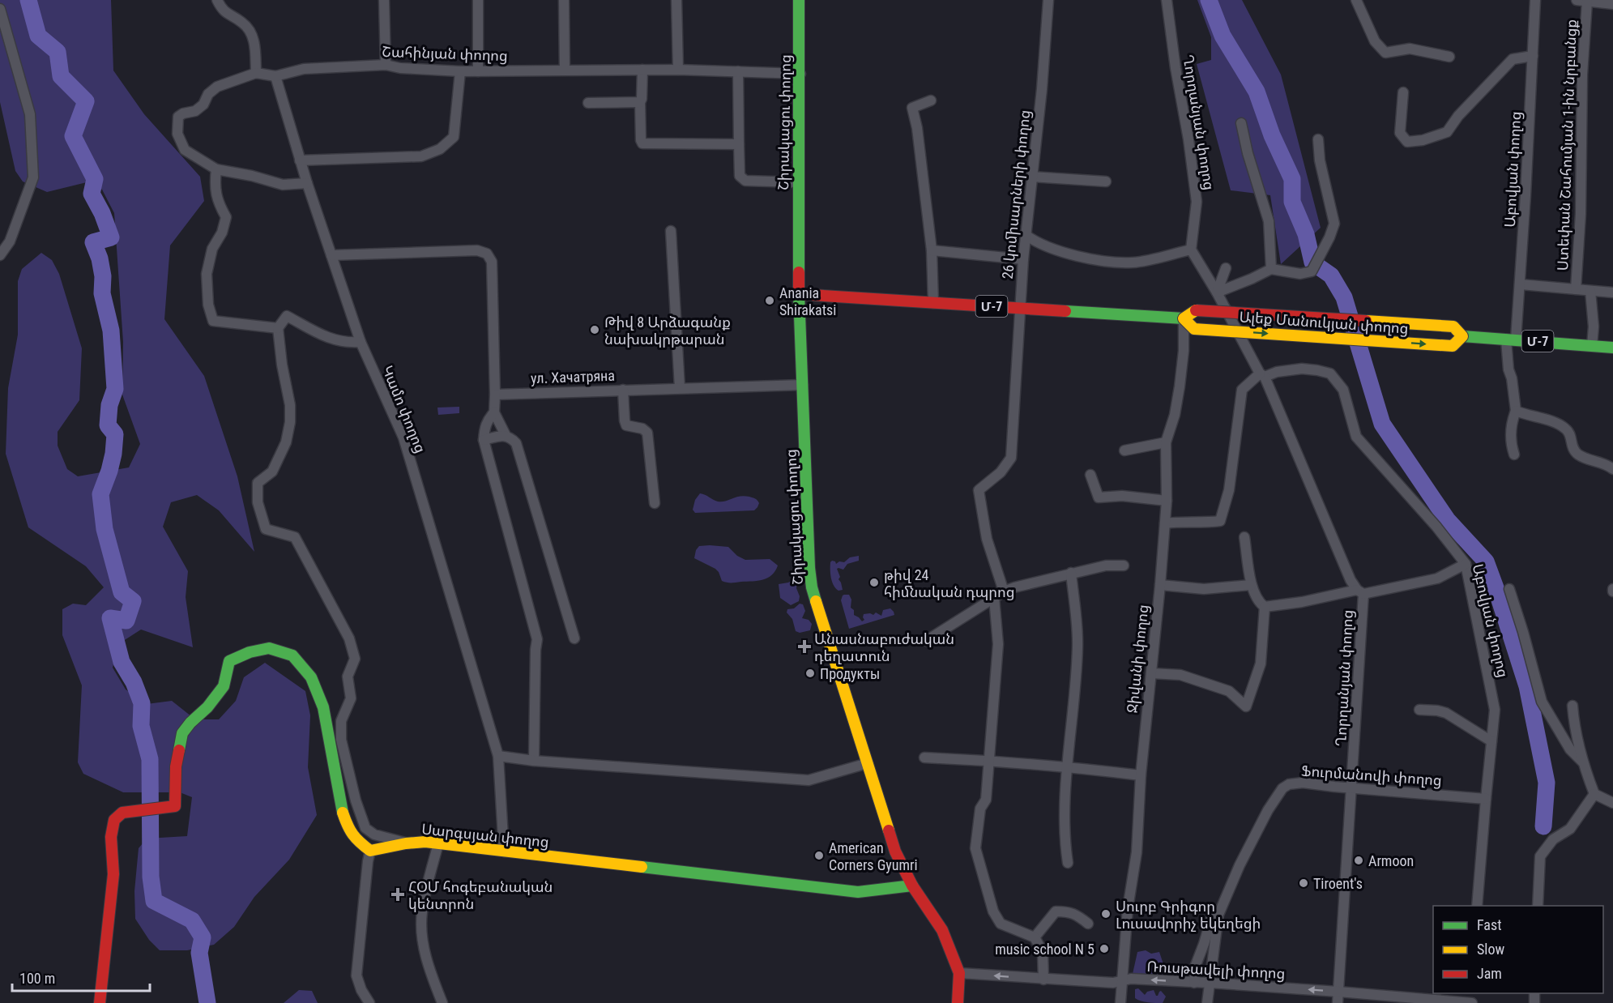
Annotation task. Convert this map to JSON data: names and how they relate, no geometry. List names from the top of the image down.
{
  "streets": {
    "main road": [
      "Շիրակացու փողոց",
      "Մ-7",
      "Ալեք Մանուկյան փողոց",
      "Սարգսյան փողոց"
    ],
    "street": [
      "Շահինյան փողոց",
      "Ղորղանյան փողոց",
      "Ստեփան Շահումյան 1-ին նրբանցք",
      "Աբովյան փողոց",
      "26 կոմիսարների փողոց",
      "ул. Хачатряна",
      "Կամո փողոց",
      "Ջիվանի փողոց",
      "Ֆուրմանովի փողոց",
      "Ռուսթավելի փողոց"
    ]
  },
  "crossings": [
    ["Շահինյան փողոց", "Շիրակացու փողոց"],
    ["Շահինյան փողոց", "Կամո փողոց"],
    ["Շիրակացու փողոց", "Ալեք Մանուկյան փողոց"],
    ["Շիրակացու փողոց", "ул. Хачатряна"],
    ["Շիրակացու փողոց", "Սարգսյան փողոց"],
    ["Շիրակացու փողոց", "Ռուսթավելի փողոց"],
    ["Ղորղանյան փողոց", "Աբովյան փողոց"],
    ["Ղորղանյան փողոց", "Ֆուրմանովի փողոց"],
    ["Ղորղանյան փողոց", "Ռուսթավելի փողոց"],
    ["Աբովյան փողոց", "Ալեք Մանուկյան փողոց"],
    ["Աբովյան փողոց", "Ֆուրմանովի փողոց"],
    ["26 կոմիսարների փողոց", "Ալեք Մանուկյան փողոց"],
    ["Ալեք Մանուկյան փողոց", "Ջիվանի փողոց"],
    ["Կամո փողոց", "Սարգսյան փողոց"],
    ["Ջիվանի փողոց", "Ռուսթավելի փողոց"],
    ["Ֆուրմանովի փողոց", "Ռուսթավելի փողոց"]
  ],
  "one_way": ["Ռուսթավելի փողոց"],
  "places": {
    "other": [
      "Anania Shirakatsi",
      "Թիվ 8 Արձագանք նախակրթարան",
      "թիվ 24 հիմնական դպրոց",
      "Продукты",
      "American Corners Gyumri",
      "Armoon",
      "Tiroent's",
      "Սուրբ Գրիգոր Լուսավորիչ եկեղեցի",
      "music school N 5"
    ],
    "health": ["Անասնաբուժական դեղատուն", "ՀՕՄ հոգեբանական կենտրոն"]
  },
  "legend": ["Fast", "Slow", "Jam"],
  "scale_bar": "100 m"
}
